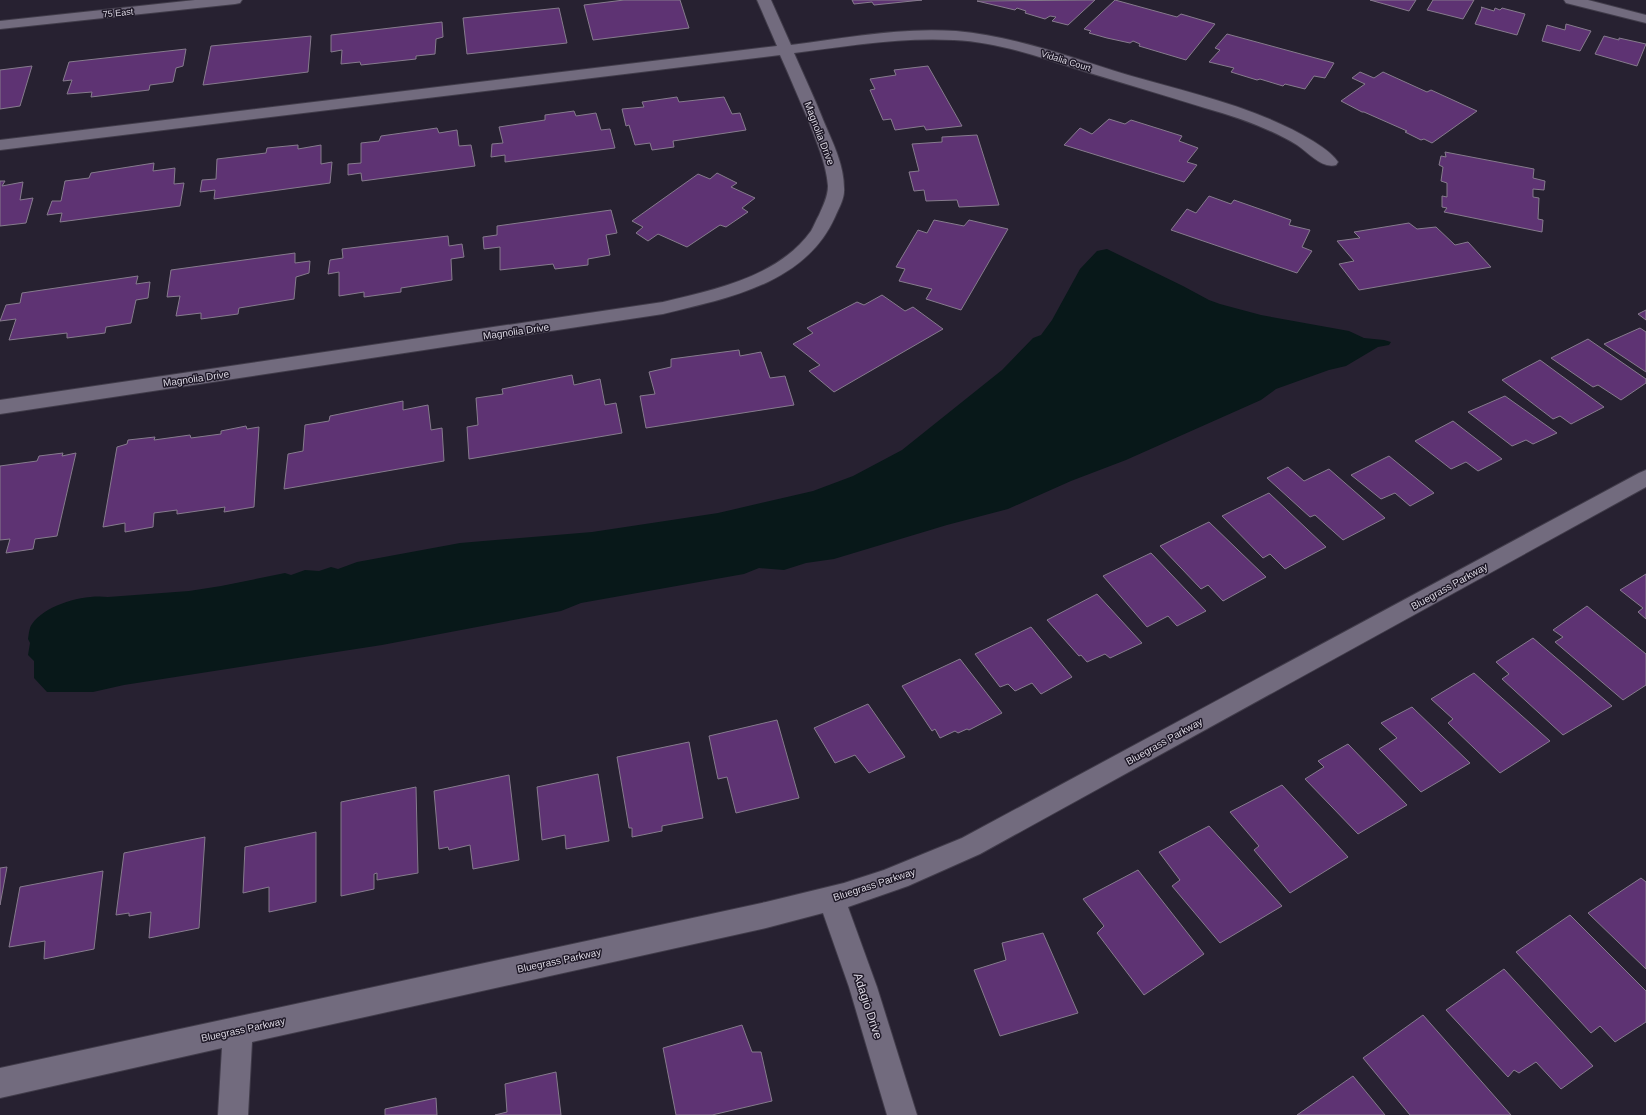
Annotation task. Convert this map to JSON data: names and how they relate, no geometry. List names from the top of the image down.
{
  "streets": {
    "street": [
      "75 East",
      "Vidalia Court",
      "Magnolia Drive",
      "Bluegrass Parkway",
      "Adagio Drive"
    ]
  },
  "crossings": [
    ["Vidalia Court", "Magnolia Drive"],
    ["Bluegrass Parkway", "Adagio Drive"]
  ]
}
